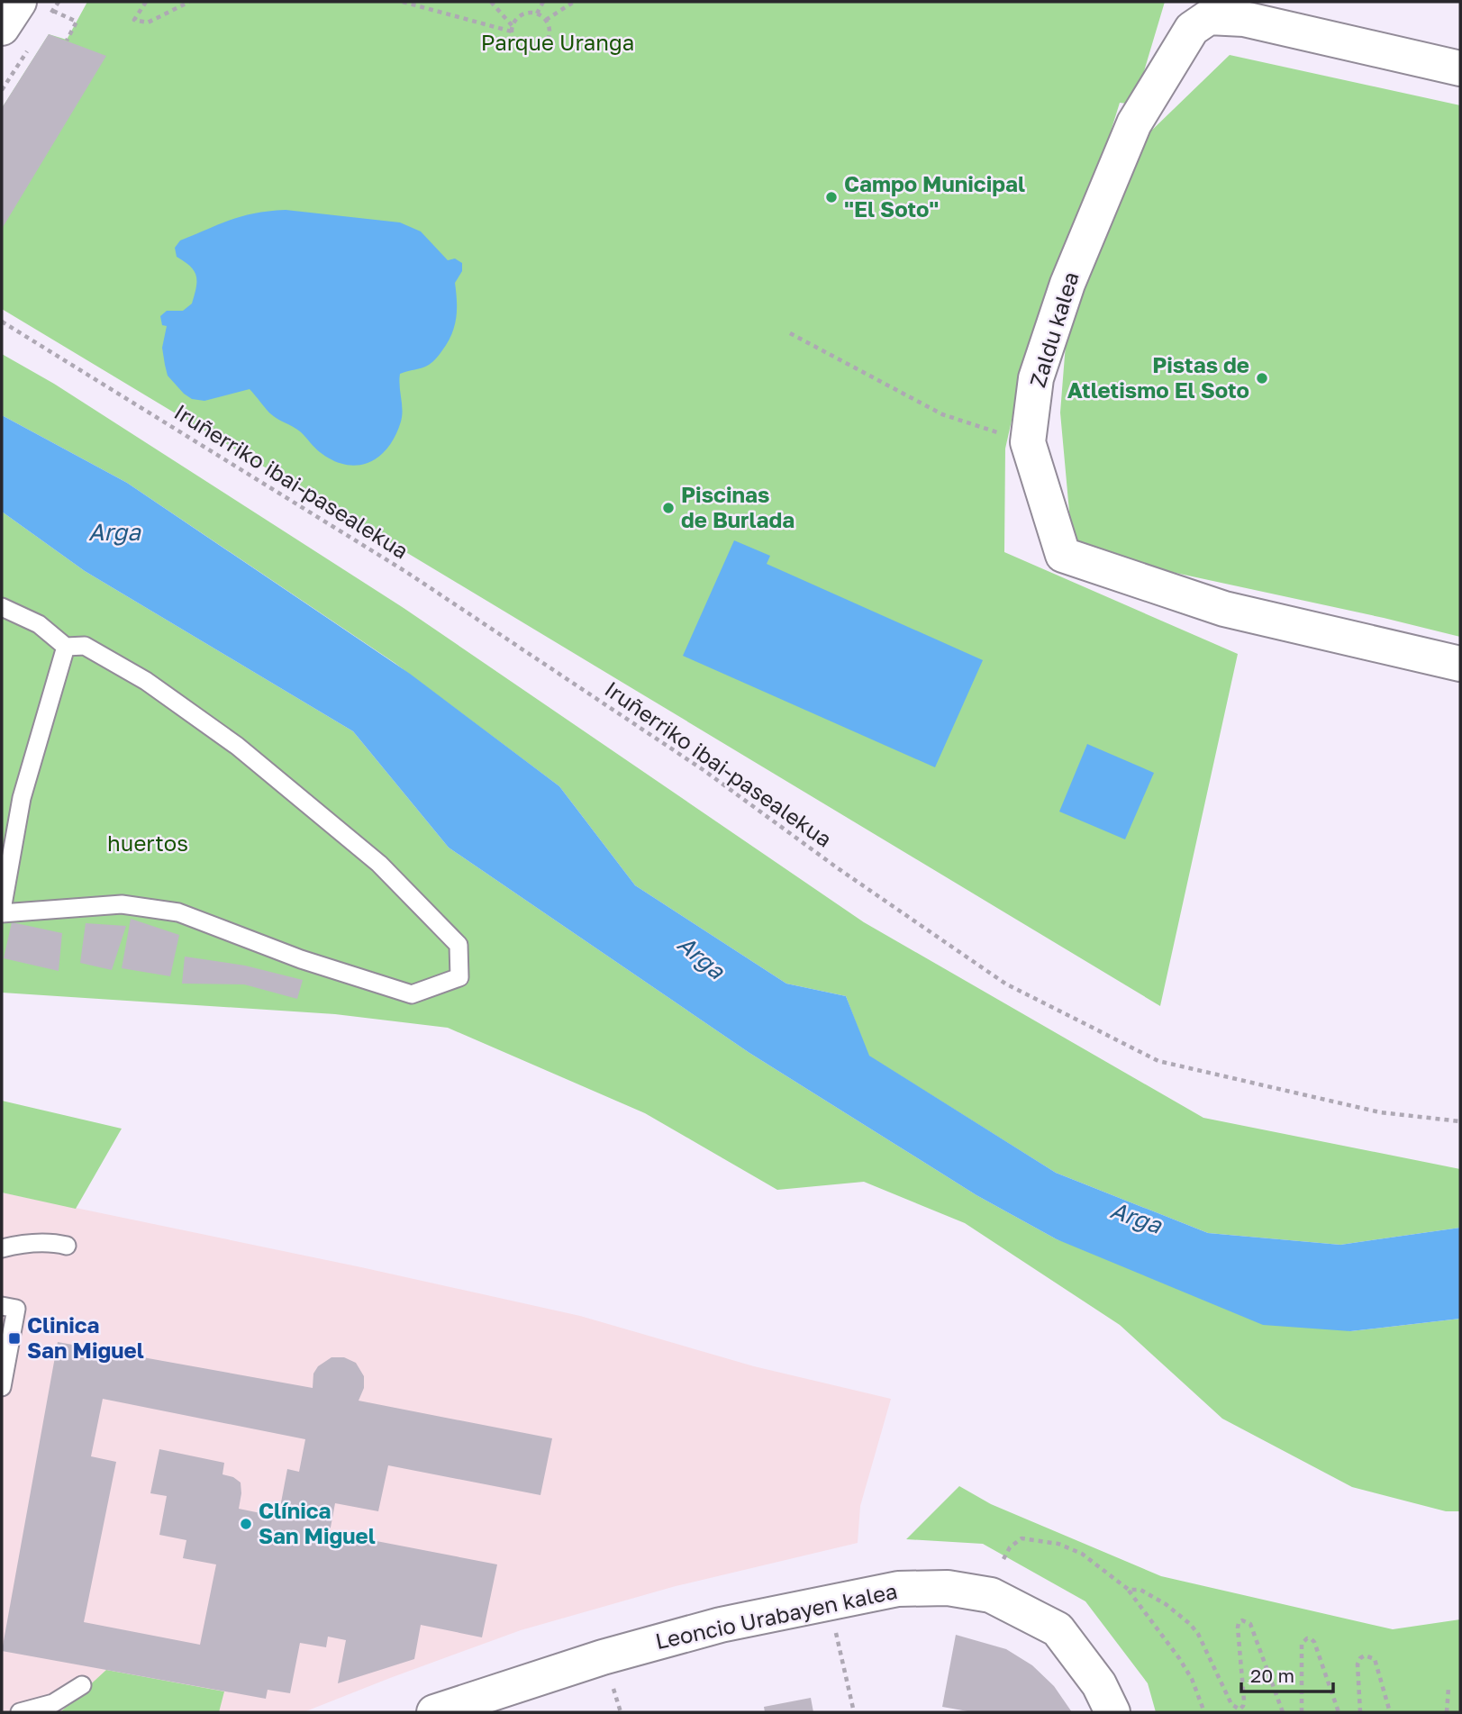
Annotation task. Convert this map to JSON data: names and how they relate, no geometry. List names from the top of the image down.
{
  "streets": {
    "street": ["Zaldu kalea", "Leoncio Urabayen kalea"],
    "path": ["Iruñerriko ibai-pasealekua"]
  },
  "water": ["Arga"],
  "parks": ["Parque Uranga", "huertos"],
  "places": {
    "other": [
      "Campo Municipal \"El Soto\"",
      "Pistas de Atletismo El Soto",
      "Piscinas de Burlada",
      "Clínica San Miguel"
    ],
    "transit": ["Clinica San Miguel"]
  },
  "scale_bar": "20 m"
}
